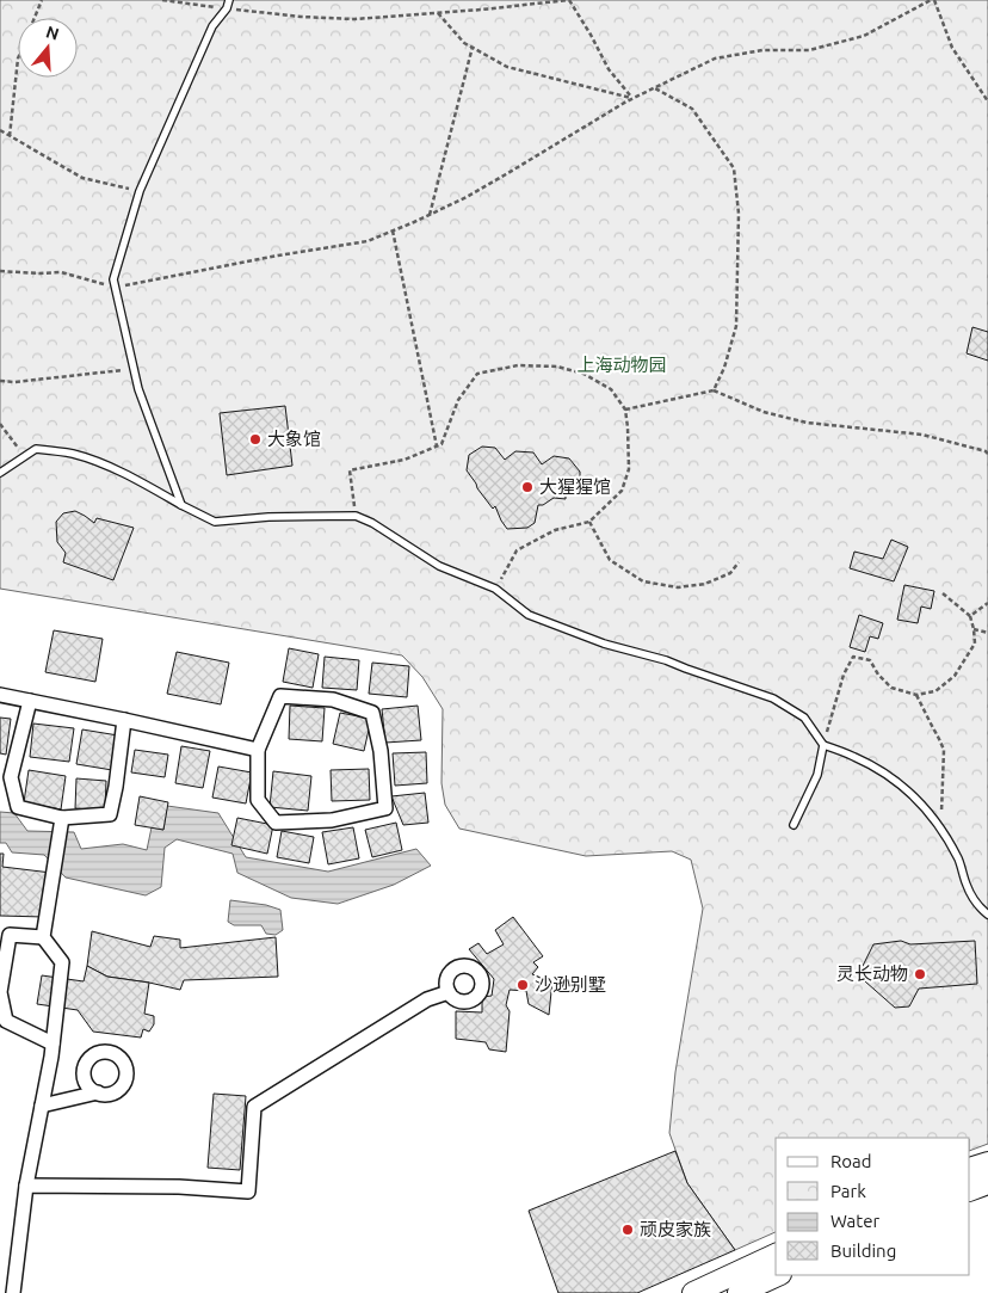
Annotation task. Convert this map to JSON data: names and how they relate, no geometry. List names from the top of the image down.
{
  "parks": ["上海动物园"],
  "places": [
    "大象馆",
    "大猩猩馆",
    "灵长动物",
    "沙逊别墅",
    "顽皮家族"
  ],
  "legend": [
    "Road",
    "Park",
    "Water",
    "Building"
  ],
  "north": "top"
}
